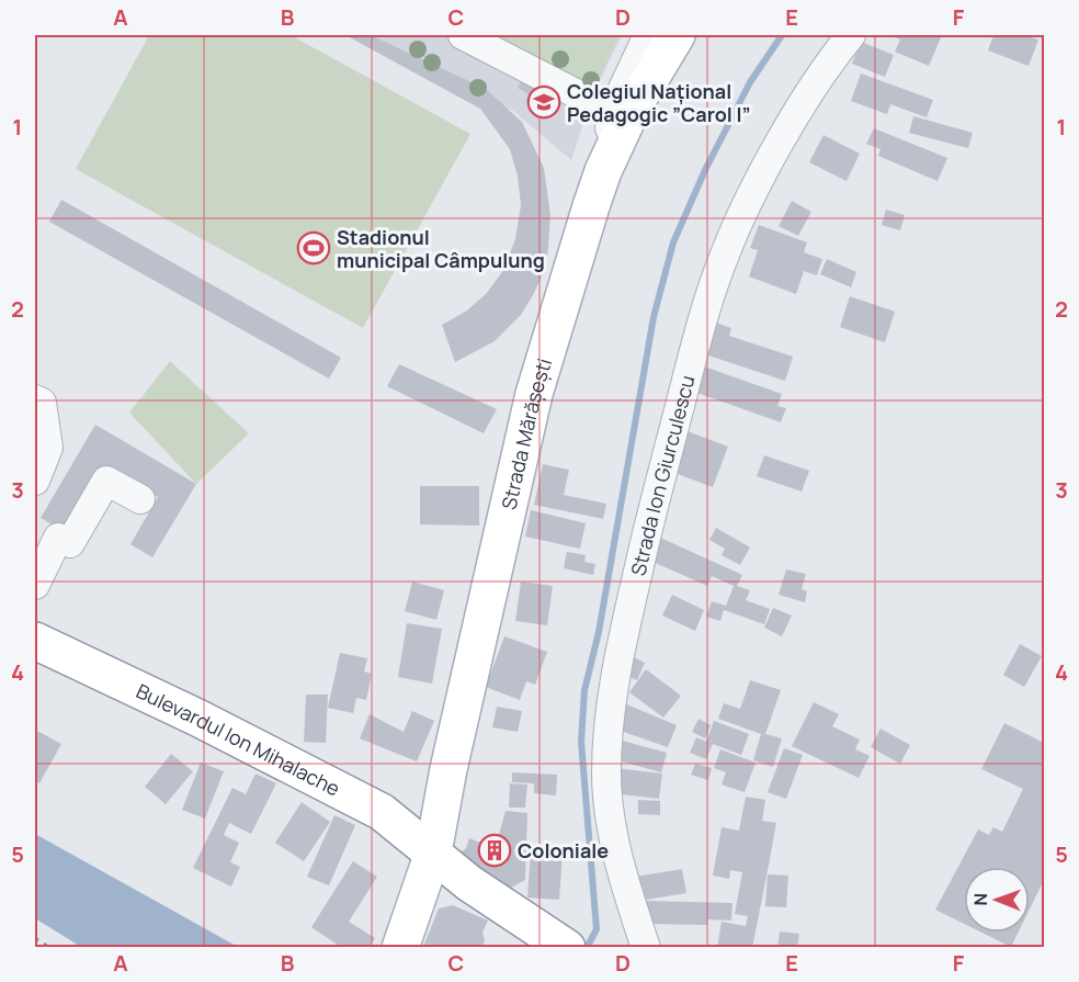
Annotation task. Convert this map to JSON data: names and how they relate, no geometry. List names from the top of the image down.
{
  "streets": {
    "main road": ["Strada Mărășești", "Bulevardul Ion Mihalache"],
    "street": ["Strada Ion Giurculescu"]
  },
  "crossings": [
    ["Strada Mărășești", "Bulevardul Ion Mihalache"]
  ],
  "places": {
    "school or university": ["Colegiul Național Pedagogic ”Carol I”"],
    "sports": ["Stadionul municipal Câmpulung"],
    "building": ["Coloniale"]
  },
  "north": "left",
  "grid": {
    "columns": [
      "A",
      "B",
      "C",
      "D",
      "E",
      "F"
    ],
    "rows": [
      "1",
      "2",
      "3",
      "4",
      "5"
    ]
  }
}
